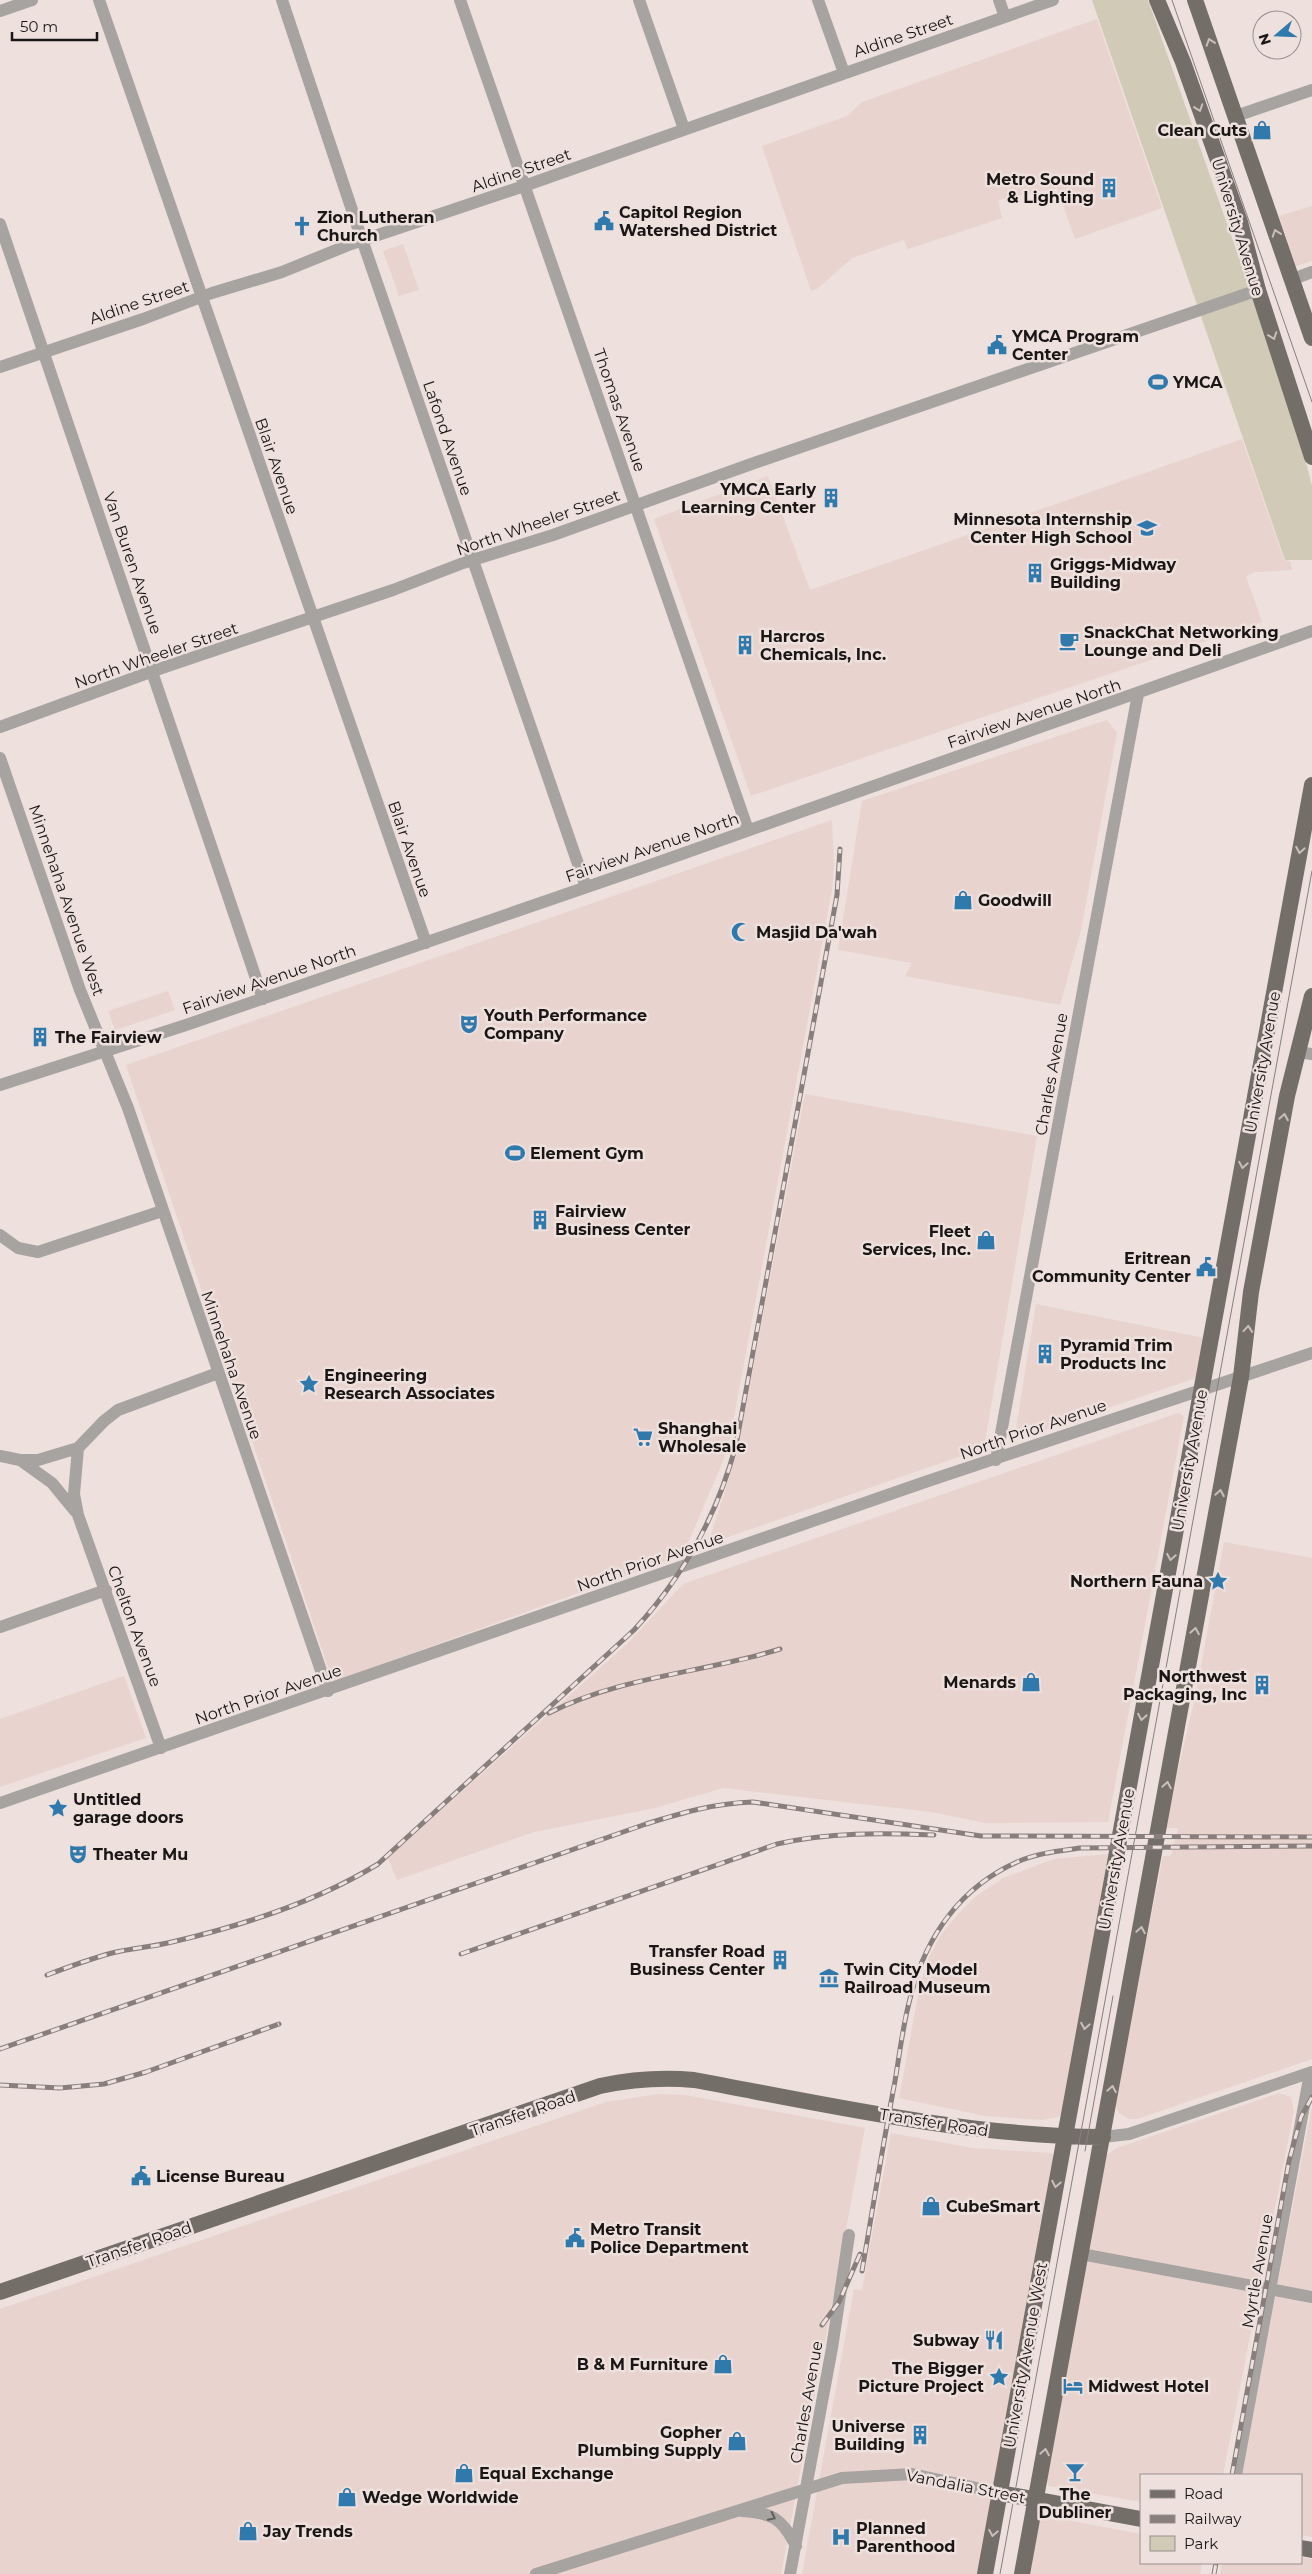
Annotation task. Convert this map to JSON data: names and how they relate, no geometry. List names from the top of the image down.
{
  "streets": {
    "main road": [
      "University Avenue",
      "Transfer Road",
      "University Avenue West",
      "Vandalia Street"
    ],
    "street": [
      "Aldine Street",
      "Thomas Avenue",
      "Lafond Avenue",
      "Blair Avenue",
      "North Wheeler Street",
      "Van Buren Avenue",
      "Fairview Avenue North",
      "Minnehaha Avenue West",
      "Charles Avenue",
      "Minnehaha Avenue",
      "North Prior Avenue",
      "Chelton Avenue",
      "Myrtle Avenue"
    ]
  },
  "crossings": [
    ["Aldine Street", "Thomas Avenue"],
    ["Aldine Street", "Lafond Avenue"],
    ["Aldine Street", "Blair Avenue"],
    ["Aldine Street", "Van Buren Avenue"],
    ["University Avenue", "North Wheeler Street"],
    ["University Avenue", "North Prior Avenue"],
    ["University Avenue", "Transfer Road"],
    ["University Avenue", "University Avenue West"],
    ["Thomas Avenue", "North Wheeler Street"],
    ["Thomas Avenue", "Fairview Avenue North"],
    ["Lafond Avenue", "North Wheeler Street"],
    ["Lafond Avenue", "Fairview Avenue North"],
    ["Blair Avenue", "North Wheeler Street"],
    ["Blair Avenue", "Fairview Avenue North"],
    ["North Wheeler Street", "Van Buren Avenue"],
    ["Van Buren Avenue", "Fairview Avenue North"],
    ["Fairview Avenue North", "Minnehaha Avenue West"],
    ["Fairview Avenue North", "Charles Avenue"],
    ["Fairview Avenue North", "Minnehaha Avenue"],
    ["Minnehaha Avenue West", "Minnehaha Avenue"],
    ["Charles Avenue", "North Prior Avenue"],
    ["Charles Avenue", "Vandalia Street"],
    ["Minnehaha Avenue", "North Prior Avenue"],
    ["North Prior Avenue", "Chelton Avenue"],
    ["Transfer Road", "University Avenue West"],
    ["University Avenue West", "Vandalia Street"]
  ],
  "places": {
    "shop": [
      "Clean Cuts",
      "Goodwill",
      "Fleet Services, Inc.",
      "Menards",
      "CubeSmart",
      "B & M Furniture",
      "Gopher Plumbing Supply",
      "Equal Exchange",
      "Wedge Worldwide",
      "Jay Trends"
    ],
    "building": [
      "Metro Sound & Lighting",
      "YMCA Early Learning Center",
      "Griggs-Midway Building",
      "Harcros Chemicals, Inc.",
      "The Fairview",
      "Fairview Business Center",
      "Pyramid Trim Products Inc",
      "Northwest Packaging, Inc",
      "Transfer Road Business Center",
      "Universe Building"
    ],
    "public building": [
      "Capitol Region Watershed District",
      "YMCA Program Center",
      "Eritrean Community Center",
      "License Bureau",
      "Metro Transit Police Department"
    ],
    "church": ["Zion Lutheran Church"],
    "sports": ["YMCA", "Element Gym"],
    "school or university": ["Minnesota Internship Center High School"],
    "cafe": ["SnackChat Networking Lounge and Deli"],
    "mosque": ["Masjid Da'wah"],
    "theatre": ["Youth Performance Company", "Theater Mu"],
    "place": [
      "Engineering Research Associates",
      "Northern Fauna",
      "Untitled garage doors",
      "The Bigger Picture Project"
    ],
    "supermarket": ["Shanghai Wholesale"],
    "museum": ["Twin City Model Railroad Museum"],
    "restaurant": ["Subway"],
    "hotel": ["Midwest Hotel"],
    "bar": ["The Dubliner"],
    "hospital": ["Planned Parenthood"]
  },
  "legend": ["Road", "Railway", "Park"],
  "scale_bar": "50 m",
  "north": "left"
}
